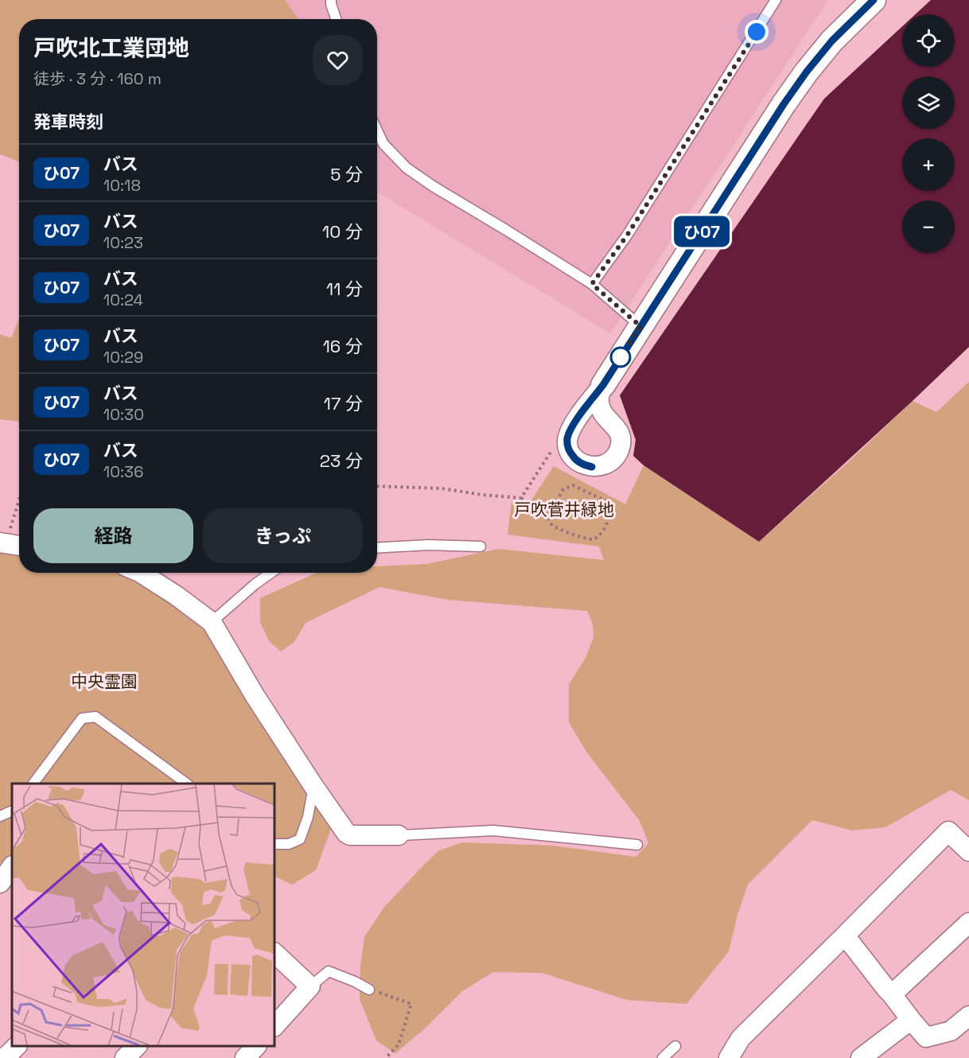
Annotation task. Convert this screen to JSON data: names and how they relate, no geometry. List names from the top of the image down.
{
  "parks": ["戸吹菅井緑地", "中央霊園"],
  "lines": ["bus line ひ07"],
  "page": {
    "on_map": "ひ07",
    "map_buttons": ["+", "−"],
    "heading": [
      ["戸吹北工業団地", "徒歩 · 3 分 · 160 m"],
      "発車時刻"
    ],
    "list": [
      {
        "mark": "ひ07",
        "name": "バス",
        "note": "10:18",
        "value": "5 分"
      },
      {
        "mark": "ひ07",
        "name": "バス",
        "note": "10:23",
        "value": "10 分"
      },
      {
        "mark": "ひ07",
        "name": "バス",
        "note": "10:24",
        "value": "11 分"
      },
      {
        "mark": "ひ07",
        "name": "バス",
        "note": "10:29",
        "value": "16 分"
      },
      {
        "mark": "ひ07",
        "name": "バス",
        "note": "10:30",
        "value": "17 分"
      },
      {
        "mark": "ひ07",
        "name": "バス",
        "note": "10:36",
        "value": "23 分"
      }
    ],
    "buttons": ["経路", "きっぷ"]
  }
}
